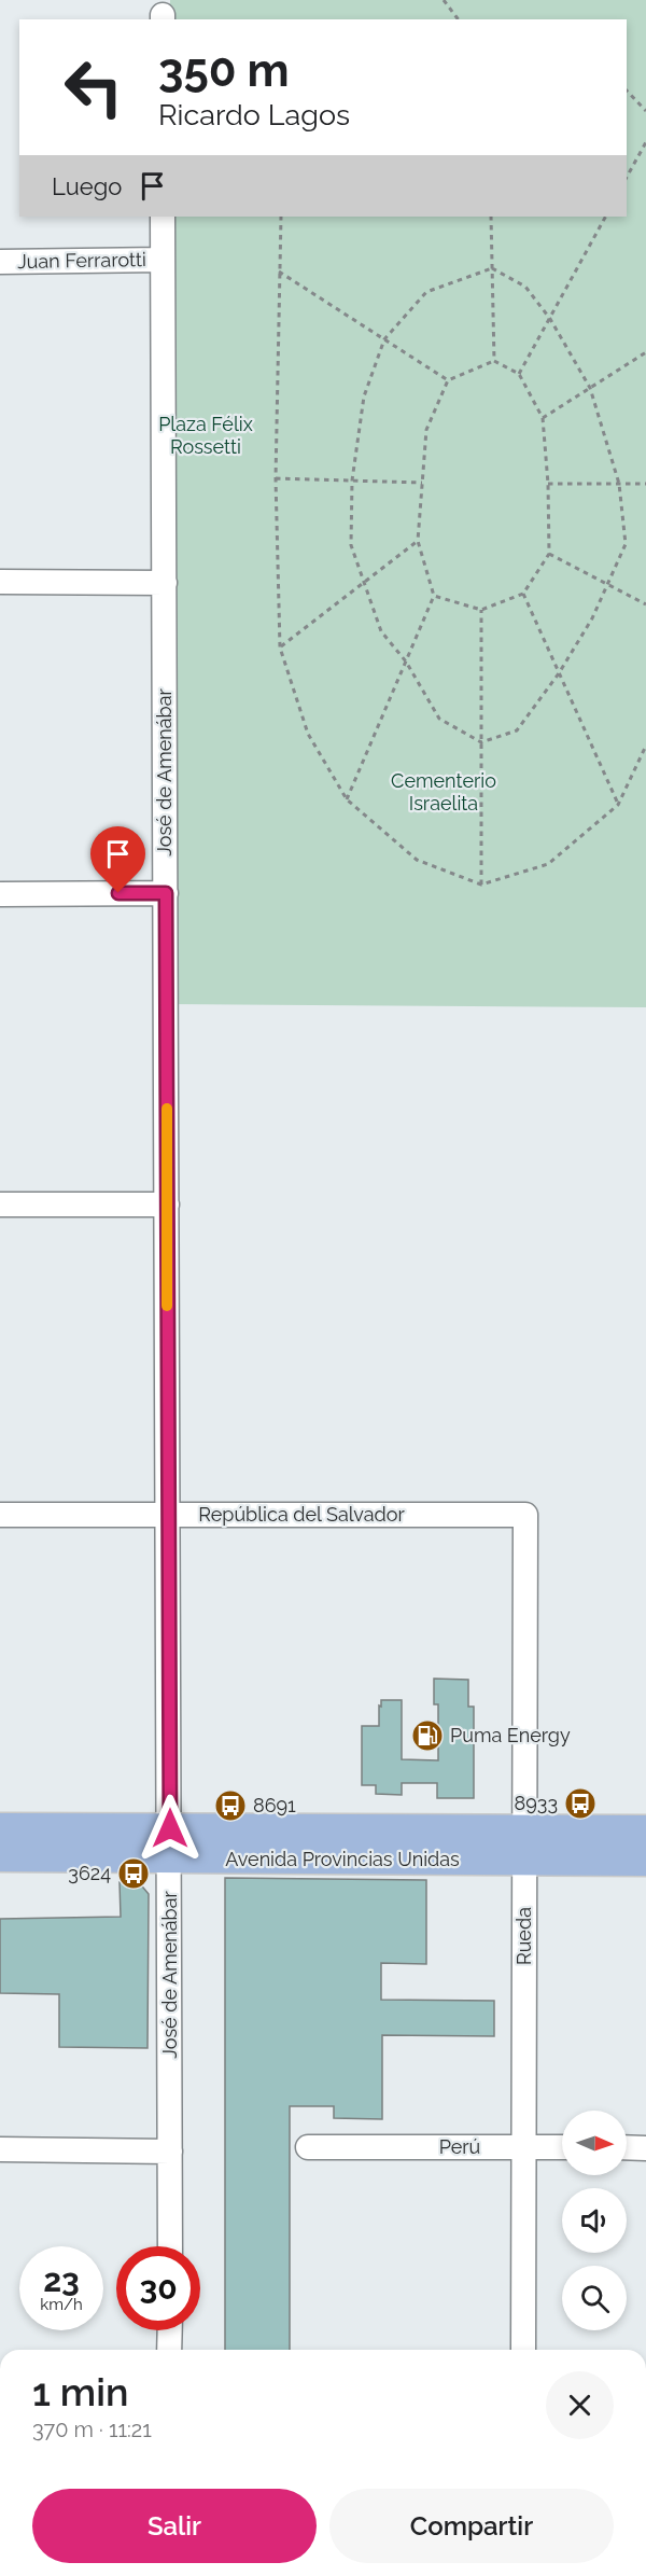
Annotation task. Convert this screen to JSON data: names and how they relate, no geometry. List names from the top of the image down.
{
  "streets": {
    "main road": ["Avenida Provincias Unidas"],
    "street": [
      "Juan Ferrarotti",
      "José de Amenábar",
      "República del Salvador",
      "Rueda",
      "Perú"
    ]
  },
  "crossings": [
    ["Juan Ferrarotti", "José de Amenábar"],
    ["José de Amenábar", "República del Salvador"],
    ["José de Amenábar", "Avenida Provincias Unidas"],
    ["República del Salvador", "Rueda"],
    ["Avenida Provincias Unidas", "Rueda"],
    ["Rueda", "Perú"]
  ],
  "parks": ["Plaza Félix Rossetti", "Cementerio Israelita"],
  "places": {
    "fuel station": ["Puma Energy"],
    "bus stop": ["8933", "8691", "3624"]
  },
  "north": "right",
  "page": {
    "turn": ["350 m", "Ricardo Lagos"],
    "then": "Luego",
    "speed": "23 km/h",
    "limit": "30",
    "heading": ["1 min", "370 m · 11:21"],
    "buttons": ["Salir", "Compartir"]
  }
}
